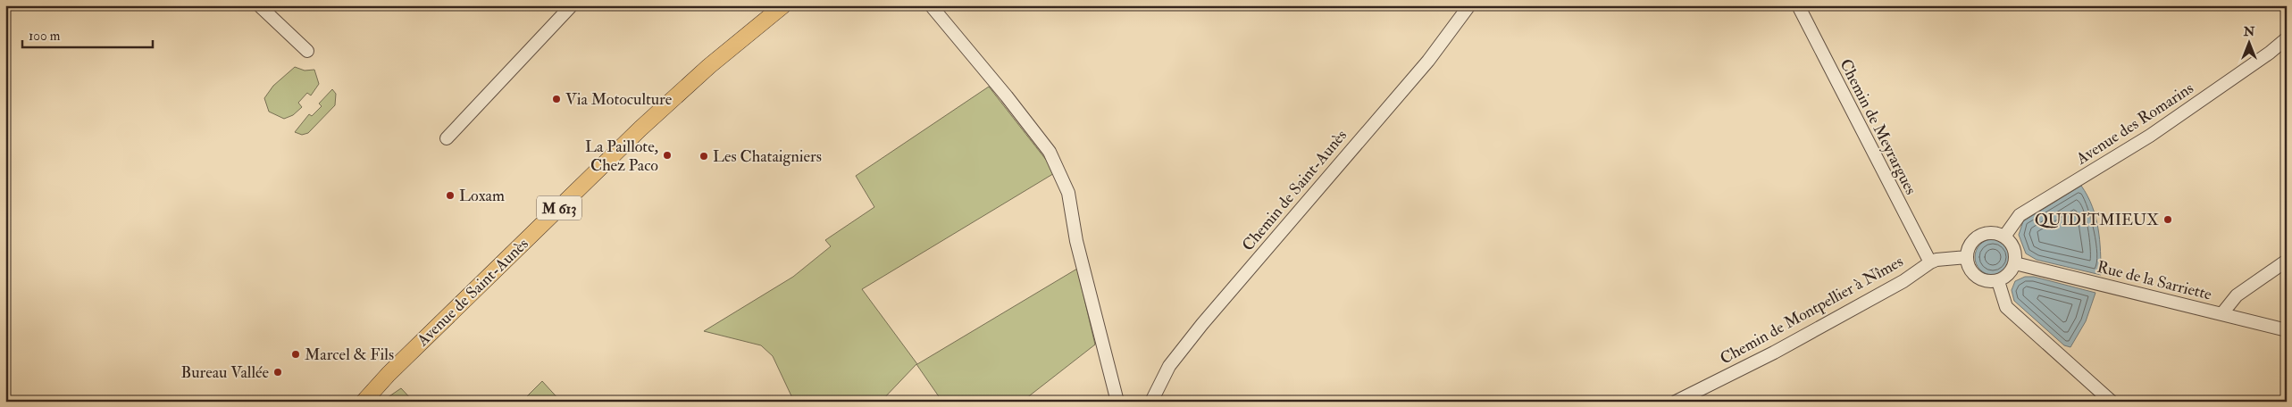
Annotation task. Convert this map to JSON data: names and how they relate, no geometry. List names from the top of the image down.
{
  "streets": {
    "main road": ["M 613", "Avenue de Saint-Aunès"],
    "street": [
      "Avenue des Romarins",
      "Chemin de Meyrargues",
      "Chemin de Saint-Aunès",
      "Rue de la Sarriette",
      "Chemin de Montpellier à Nîmes"
    ]
  },
  "crossings": [
    ["Avenue des Romarins", "Rue de la Sarriette"],
    ["Avenue des Romarins", "Chemin de Montpellier à Nîmes"],
    ["Chemin de Meyrargues", "Chemin de Montpellier à Nîmes"],
    ["Rue de la Sarriette", "Chemin de Montpellier à Nîmes"]
  ],
  "places": [
    "Via Motoculture",
    "La Paillote, Chez Paco",
    "Les Chataigniers",
    "Loxam",
    "QUIDITMIEUX",
    "Marcel & Fils",
    "Bureau Vallée"
  ],
  "scale_bar": "100 m",
  "north": "top"
}
